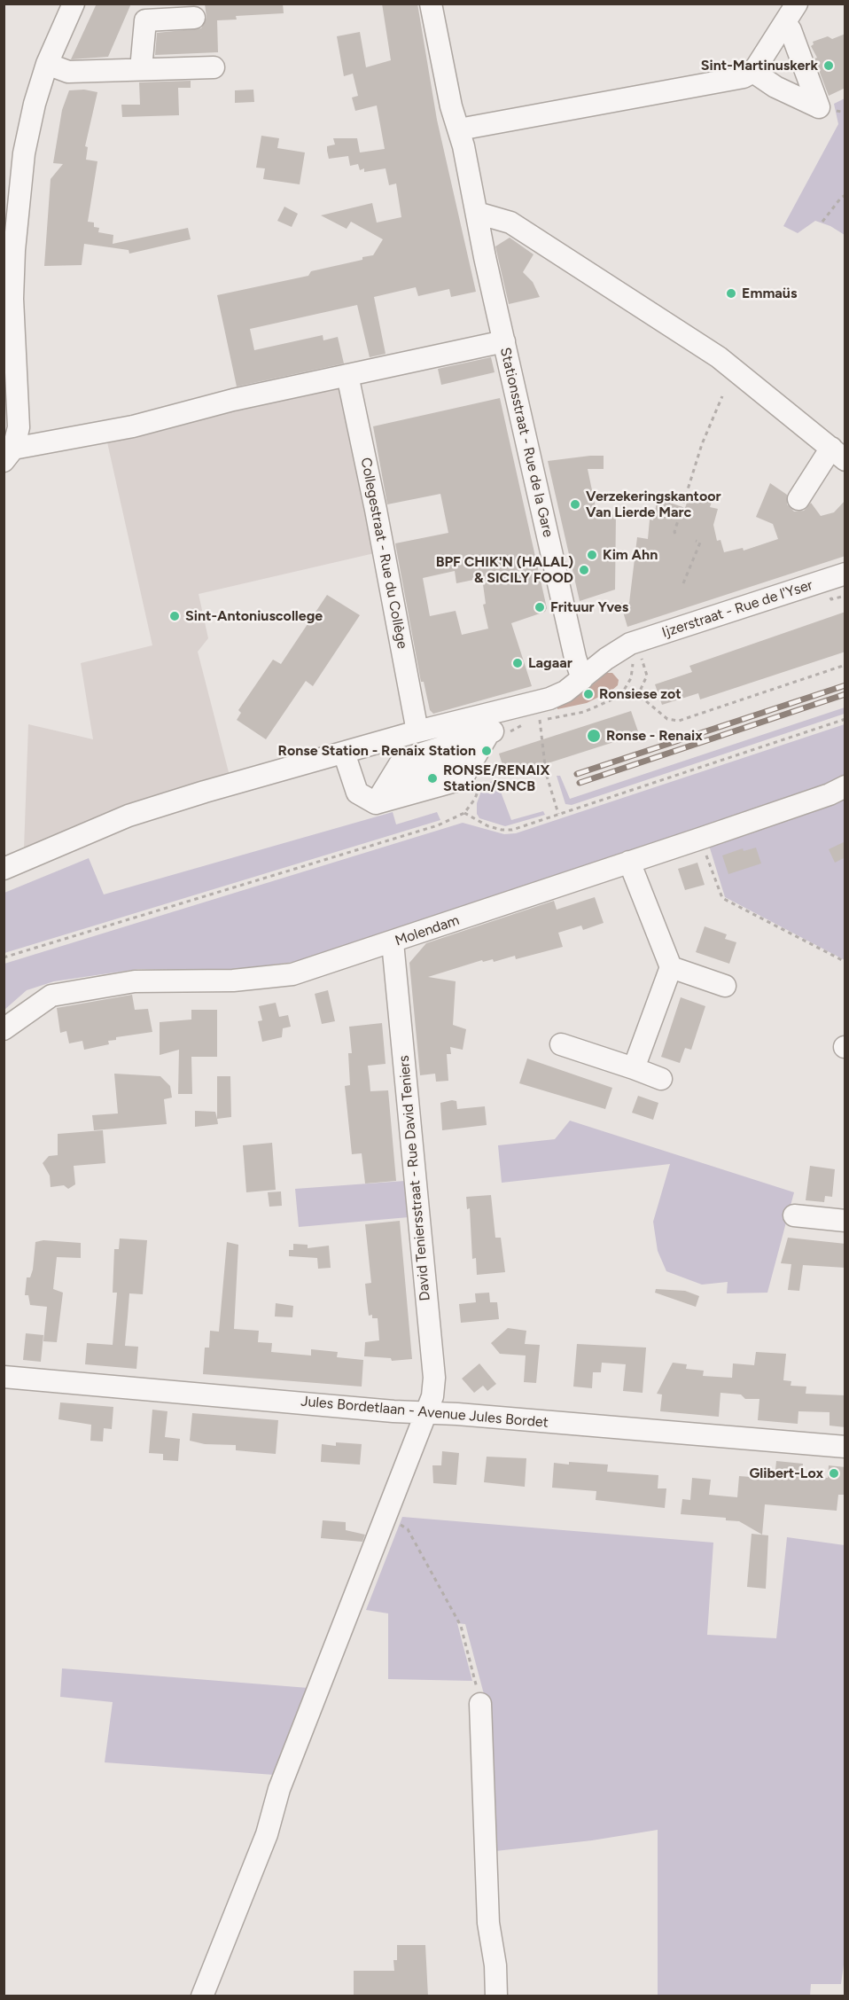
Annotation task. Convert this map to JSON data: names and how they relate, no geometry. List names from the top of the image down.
{
  "streets": {
    "street": [
      "Stationsstraat - Rue de la Gare",
      "Collegestraat - Rue du Collège",
      "Ijzerstraat - Rue de l'Yser",
      "Molendam",
      "David Teniersstraat - Rue David Teniers",
      "Jules Bordetlaan - Avenue Jules Bordet"
    ]
  },
  "crossings": [
    ["Stationsstraat - Rue de la Gare", "Ijzerstraat - Rue de l'Yser"],
    ["Collegestraat - Rue du Collège", "Ijzerstraat - Rue de l'Yser"],
    ["Molendam", "David Teniersstraat - Rue David Teniers"],
    ["David Teniersstraat - Rue David Teniers", "Jules Bordetlaan - Avenue Jules Bordet"]
  ],
  "places": [
    "Sint-Martinuskerk",
    "Emmaüs",
    "Verzekeringskantoor Van Lierde Marc",
    "Kim Ahn",
    "BPF CHIK'N (HALAL) & SICILY FOOD",
    "Frituur Yves",
    "Sint-Antoniuscollege",
    "Lagaar",
    "Ronsiese zot",
    "Ronse - Renaix",
    "Ronse Station - Renaix Station",
    "RONSE/RENAIX Station/SNCB",
    "Glibert-Lox"
  ]
}
